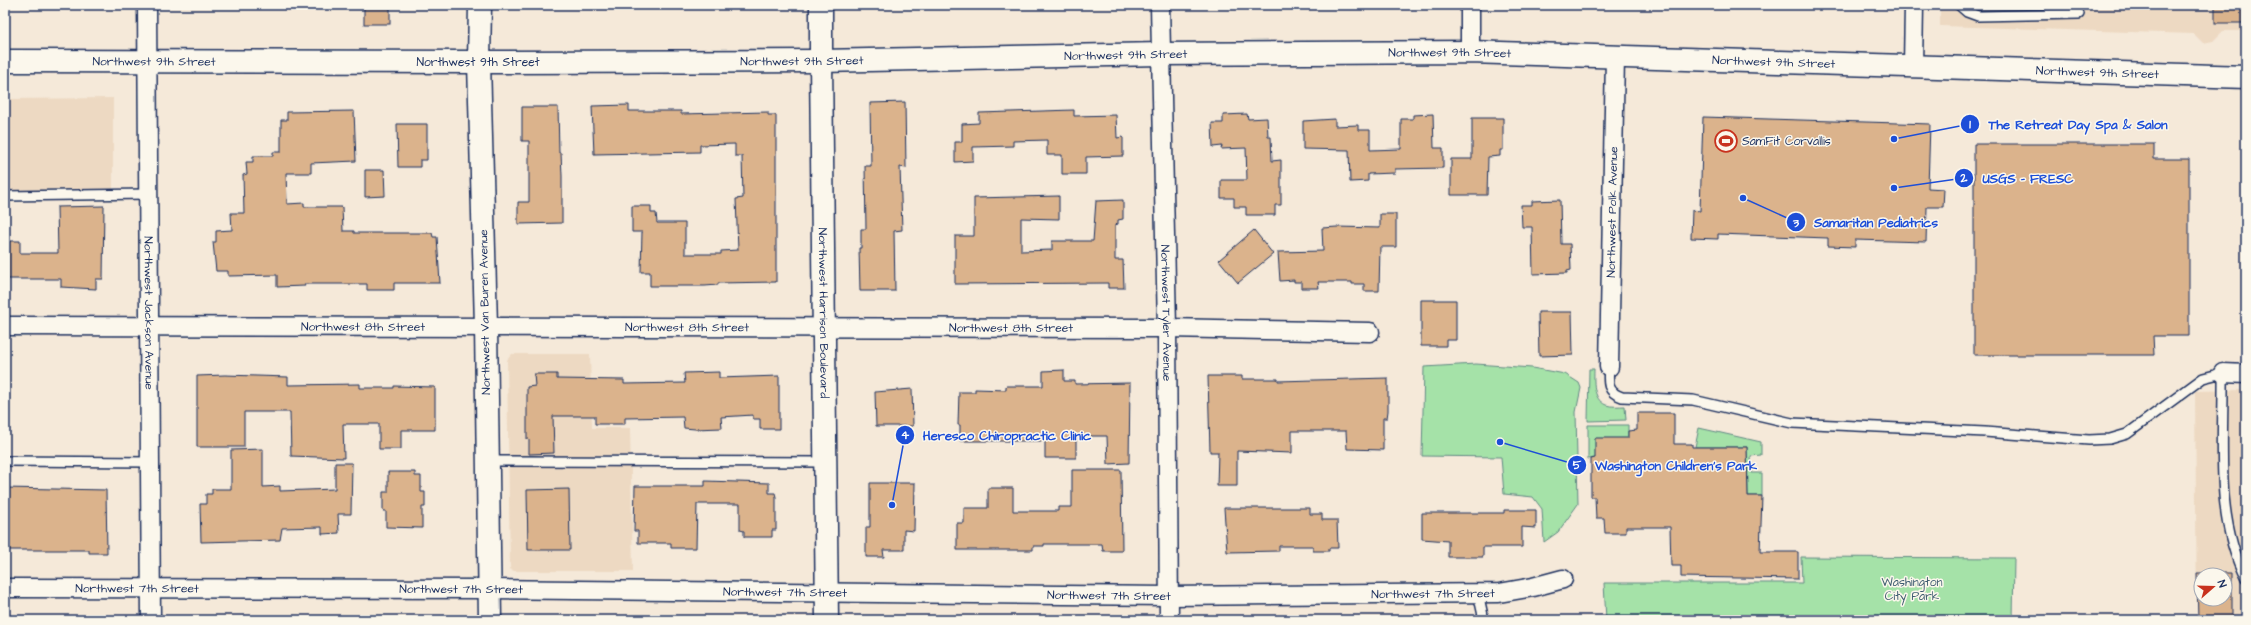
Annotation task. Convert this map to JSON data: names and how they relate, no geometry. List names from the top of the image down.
{
  "streets": {
    "main road": ["Northwest 9th Street", "Northwest Van Buren Avenue", "Northwest Harrison Boulevard"],
    "street": [
      "Northwest Polk Avenue",
      "Northwest Tyler Avenue",
      "Northwest Jackson Avenue",
      "Northwest 8th Street",
      "Northwest 7th Street"
    ]
  },
  "crossings": [
    ["Northwest 9th Street", "Northwest Polk Avenue"],
    ["Northwest 9th Street", "Northwest Van Buren Avenue"],
    ["Northwest 9th Street", "Northwest Tyler Avenue"],
    ["Northwest 9th Street", "Northwest Jackson Avenue"],
    ["Northwest 9th Street", "Northwest Harrison Boulevard"],
    ["Northwest Van Buren Avenue", "Northwest 8th Street"],
    ["Northwest Van Buren Avenue", "Northwest 7th Street"],
    ["Northwest Tyler Avenue", "Northwest 8th Street"],
    ["Northwest Tyler Avenue", "Northwest 7th Street"],
    ["Northwest Jackson Avenue", "Northwest 8th Street"],
    ["Northwest Jackson Avenue", "Northwest 7th Street"],
    ["Northwest Harrison Boulevard", "Northwest 8th Street"],
    ["Northwest Harrison Boulevard", "Northwest 7th Street"]
  ],
  "parks": ["Washington City Park"],
  "places": {
    "other": [
      "The Retreat Day Spa & Salon",
      "USGS - FRESC",
      "Samaritan Pediatrics",
      "Washington Children's Park",
      "Heresco Chiropractic Clinic"
    ],
    "sports": ["SamFit Corvallis"]
  },
  "north": "right"
}
